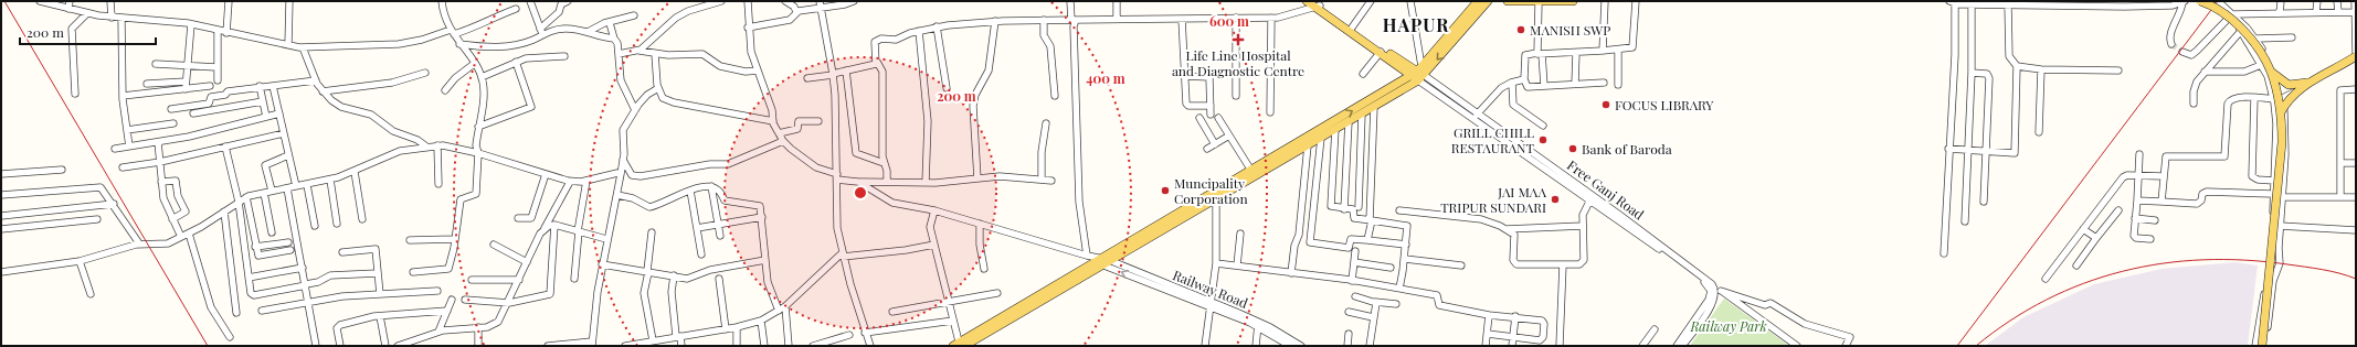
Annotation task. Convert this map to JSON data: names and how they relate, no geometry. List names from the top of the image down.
{
  "streets": {
    "street": ["Free Ganj Road", "Railway Road"]
  },
  "districts": ["HAPUR"],
  "parks": ["Railway Park"],
  "places": {
    "other": [
      "MANISH SWP",
      "FOCUS LIBRARY",
      "GRILL CHILL RESTAURANT",
      "Bank of Baroda",
      "Muncipality Corporation",
      "JAI MAA TRIPUR SUNDARI"
    ],
    "health": ["Life Line Hospital and Diagnostic Centre"]
  },
  "scale_bar": "200 m",
  "rings": ["600 m", "400 m", "200 m"]
}
